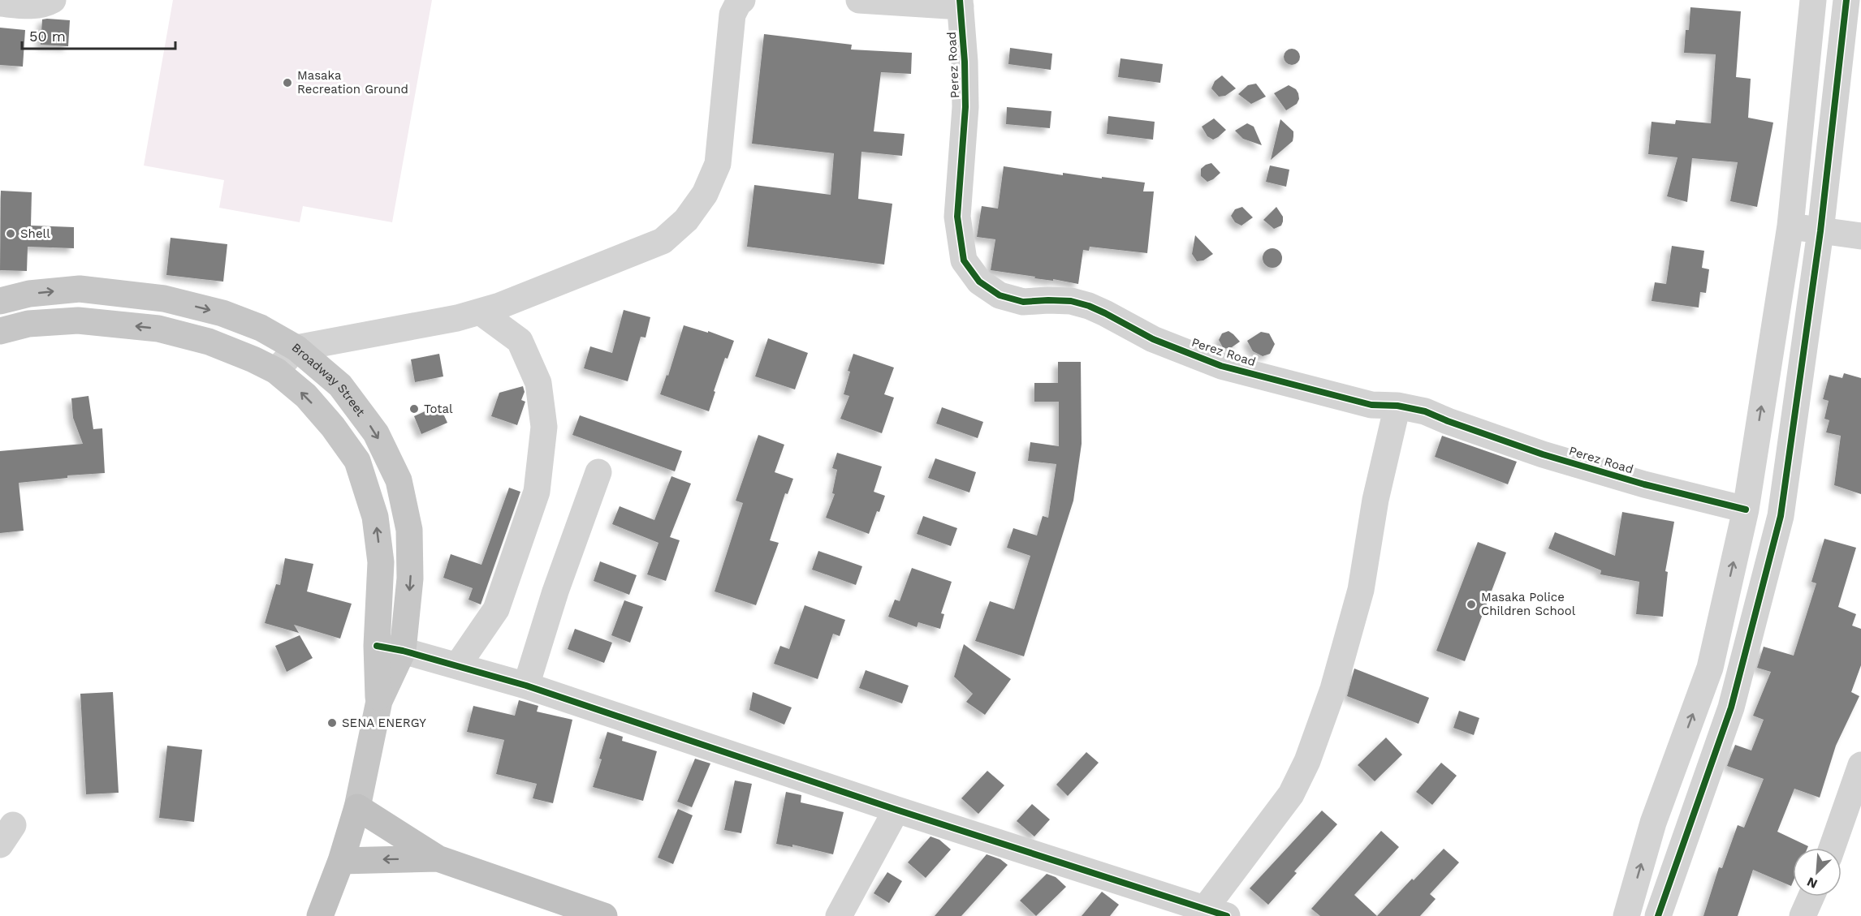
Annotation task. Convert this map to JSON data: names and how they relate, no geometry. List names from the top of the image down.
{
  "streets": {
    "main road": ["Broadway Street"],
    "street": ["Perez Road"]
  },
  "places": [
    "Masaka Recreation Ground",
    "Shell",
    "Total",
    "Masaka Police Children School",
    "SENA ENERGY"
  ],
  "scale_bar": "50 m",
  "north": "bottom left"
}
